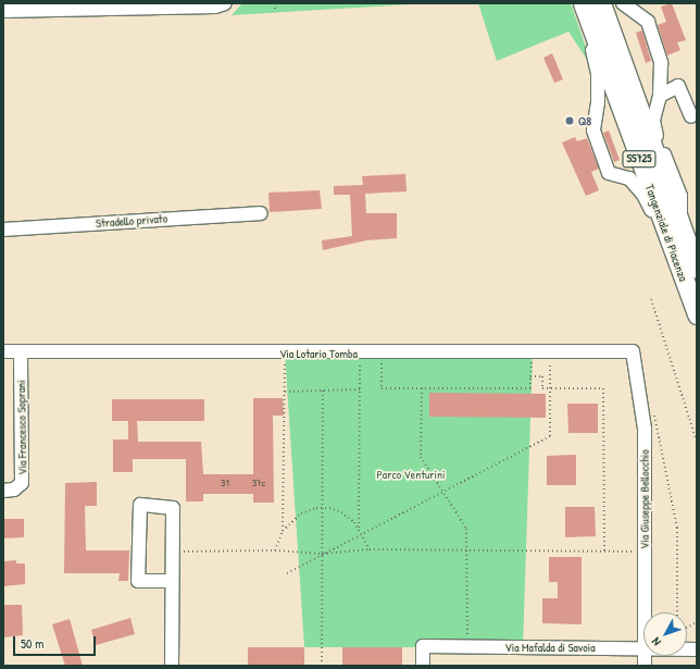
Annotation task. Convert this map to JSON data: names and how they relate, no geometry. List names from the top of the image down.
{
  "streets": {
    "highway": ["SS725", "Tangenziale di Piacenza"],
    "street": [
      "Stradello privato",
      "Via Lotario Tomba",
      "Via Francesco Soprani",
      "Via Giuseppe Bellocchio",
      "Via Mafalda di Savoia"
    ]
  },
  "crossings": [
    ["Via Lotario Tomba", "Via Francesco Soprani"],
    ["Via Lotario Tomba", "Via Giuseppe Bellocchio"]
  ],
  "parks": ["Parco Venturini"],
  "places": ["Q8"],
  "house_numbers": ["31", "37c"],
  "scale_bar": "50 m",
  "north": "bottom left"
}
